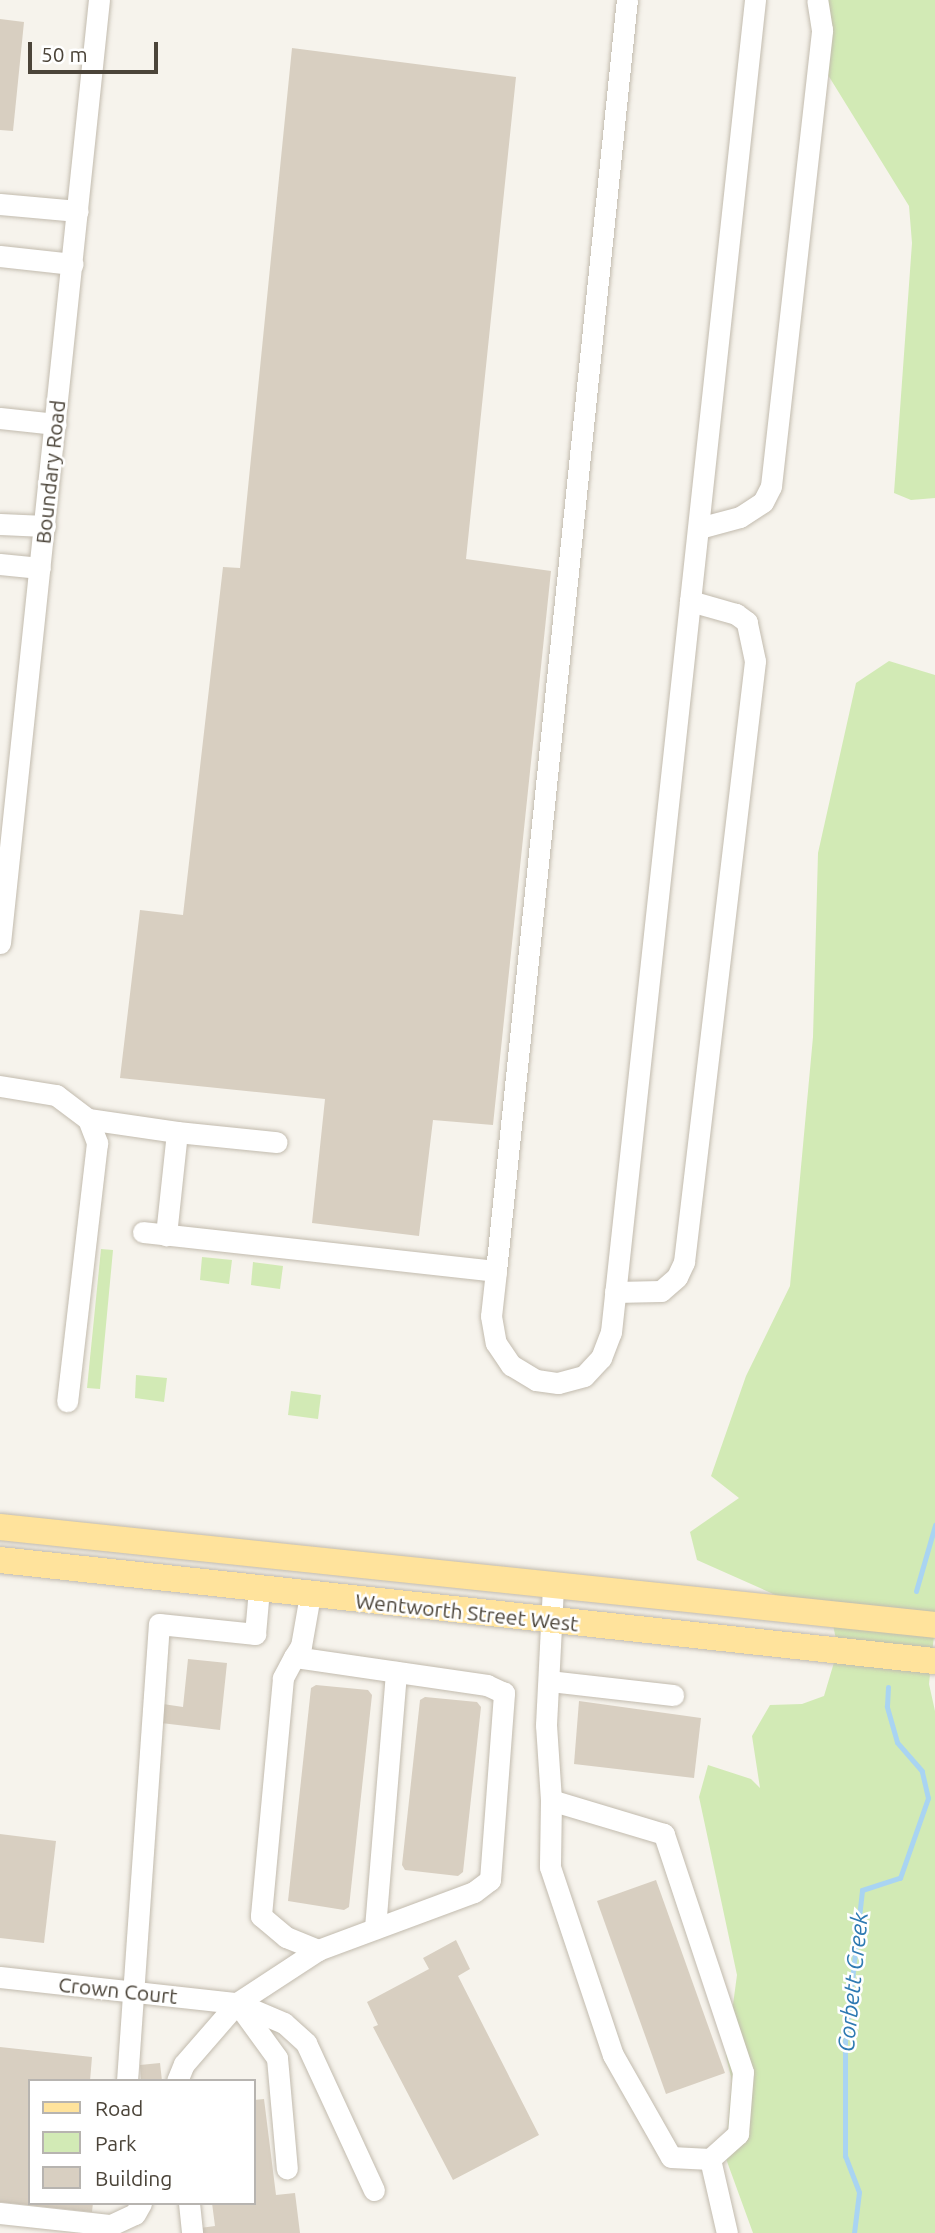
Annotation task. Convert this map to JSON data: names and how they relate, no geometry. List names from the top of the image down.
{
  "streets": {
    "main road": ["Wentworth Street West"],
    "street": ["Boundary Road", "Crown Court"]
  },
  "water": ["Corbett Creek"],
  "legend": ["Road", "Park", "Building"],
  "scale_bar": "50 m"
}
